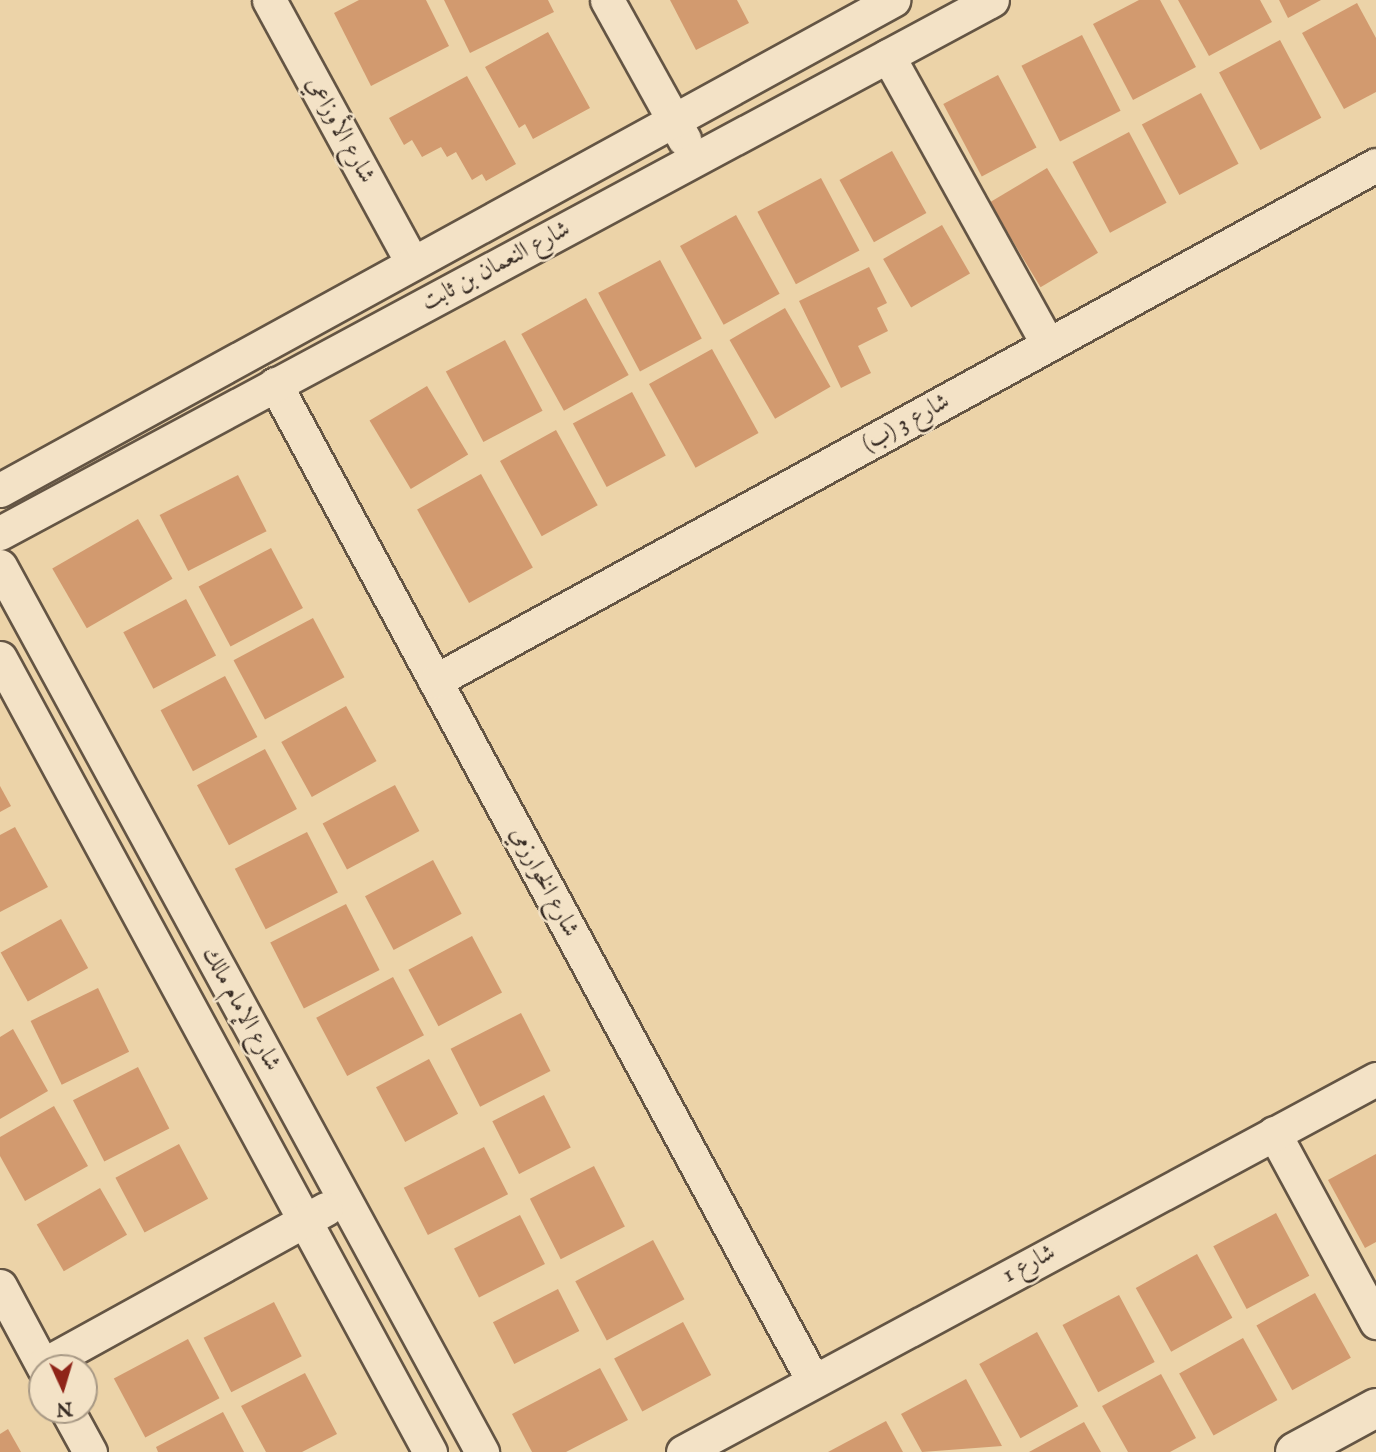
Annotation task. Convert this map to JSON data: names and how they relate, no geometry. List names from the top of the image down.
{
  "streets": {
    "street": [
      "شارع الأوزاعي",
      "شارع النعمان بن ثابت",
      "شارع 3 (ب)",
      "شارع الخوارزمي",
      "شارع الإمام مالك",
      "شارع 1"
    ]
  },
  "crossings": [
    ["شارع الأوزاعي", "شارع النعمان بن ثابت"],
    ["شارع النعمان بن ثابت", "شارع الخوارزمي"],
    ["شارع 3 (ب)", "شارع الخوارزمي"],
    ["شارع الخوارزمي", "شارع 1"]
  ],
  "north": "bottom"
}
